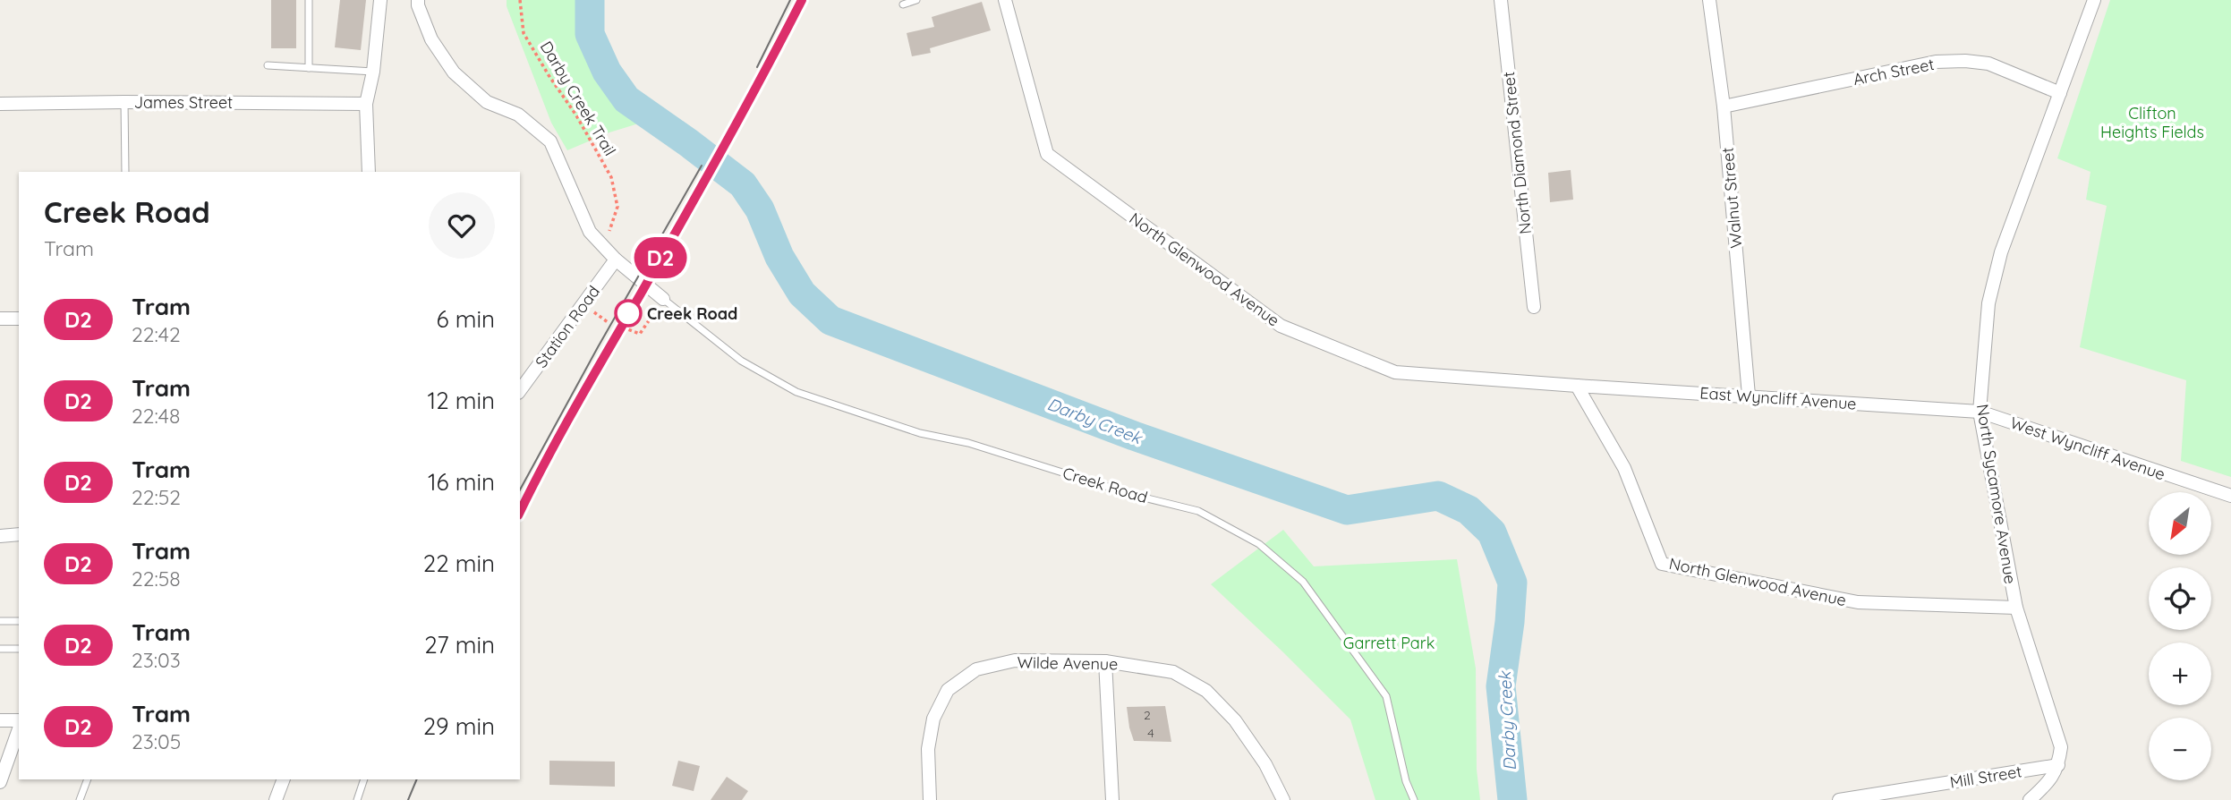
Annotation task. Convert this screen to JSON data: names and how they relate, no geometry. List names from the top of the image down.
{
  "streets": {
    "street": [
      "Arch Street",
      "James Street",
      "North Diamond Street",
      "Walnut Street",
      "North Glenwood Avenue",
      "Station Road",
      "East Wyncliff Avenue",
      "West Wyncliff Avenue",
      "Creek Road",
      "North Sycamore Avenue",
      "Wilde Avenue",
      "Mill Street"
    ],
    "path": ["Darby Creek Trail"]
  },
  "crossings": [
    ["Arch Street", "Walnut Street"],
    ["Arch Street", "North Sycamore Avenue"],
    ["Darby Creek Trail", "Creek Road"],
    ["Walnut Street", "East Wyncliff Avenue"],
    ["North Glenwood Avenue", "East Wyncliff Avenue"],
    ["North Glenwood Avenue", "North Sycamore Avenue"],
    ["Station Road", "Creek Road"],
    ["East Wyncliff Avenue", "West Wyncliff Avenue"],
    ["East Wyncliff Avenue", "North Sycamore Avenue"],
    ["West Wyncliff Avenue", "North Sycamore Avenue"],
    ["North Sycamore Avenue", "Mill Street"]
  ],
  "water": ["Darby Creek"],
  "parks": ["Clifton Heights Fields", "Garrett Park"],
  "places": ["Creek Road"],
  "lines": ["tram line D2"],
  "house_numbers": ["2", "4"],
  "north": "bottom left",
  "page": {
    "on_map": "D2",
    "heading": ["Creek Road", "Tram"],
    "list": [
      {
        "mark": "D2",
        "name": "Tram",
        "note": "22:42",
        "value": "6 min"
      },
      {
        "mark": "D2",
        "name": "Tram",
        "note": "22:48",
        "value": "12 min"
      },
      {
        "mark": "D2",
        "name": "Tram",
        "note": "22:52",
        "value": "16 min"
      },
      {
        "mark": "D2",
        "name": "Tram",
        "note": "22:58",
        "value": "22 min"
      },
      {
        "mark": "D2",
        "name": "Tram",
        "note": "23:03",
        "value": "27 min"
      },
      {
        "mark": "D2",
        "name": "Tram",
        "note": "23:05",
        "value": "29 min"
      }
    ],
    "map_buttons": ["+", "−"]
  }
}
